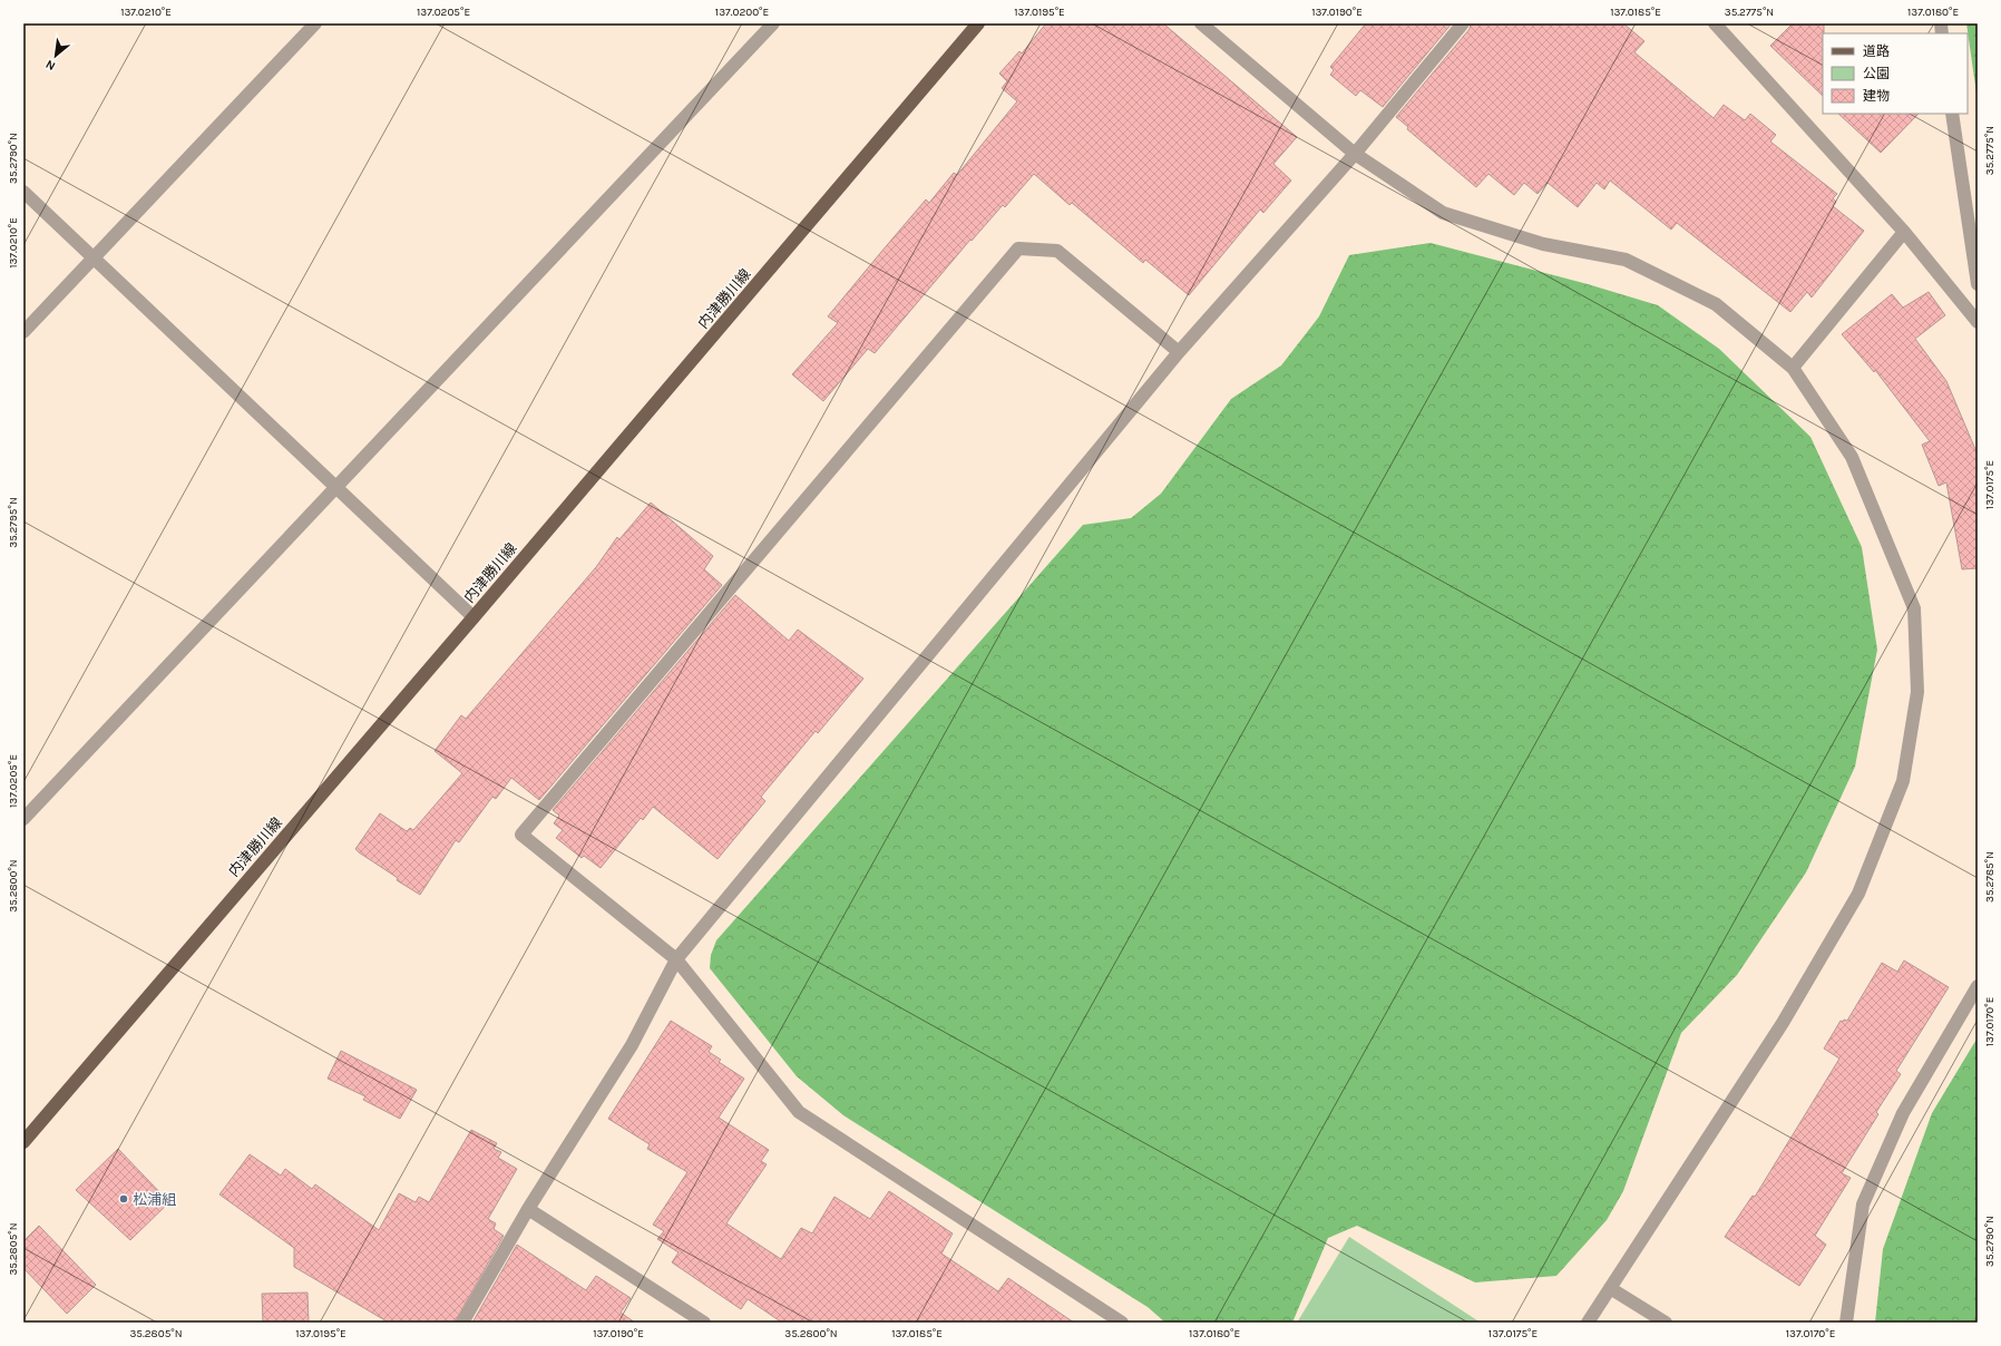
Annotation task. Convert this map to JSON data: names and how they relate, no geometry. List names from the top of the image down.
{
  "streets": {
    "main road": ["内津勝川線"]
  },
  "places": ["松浦組"],
  "legend": ["道路", "公園", "建物"],
  "north": "bottom left",
  "coordinates": [
    "137.0210°E",
    "137.0205°E",
    "137.0200°E",
    "137.0195°E",
    "137.0190°E",
    "137.0185°E",
    "35.2775°N",
    "137.0180°E",
    "35.2790°N",
    "137.0175°E",
    "35.2795°N",
    "35.2785°N",
    "35.2800°N",
    "137.0170°E",
    "35.2805°N"
  ]
}
